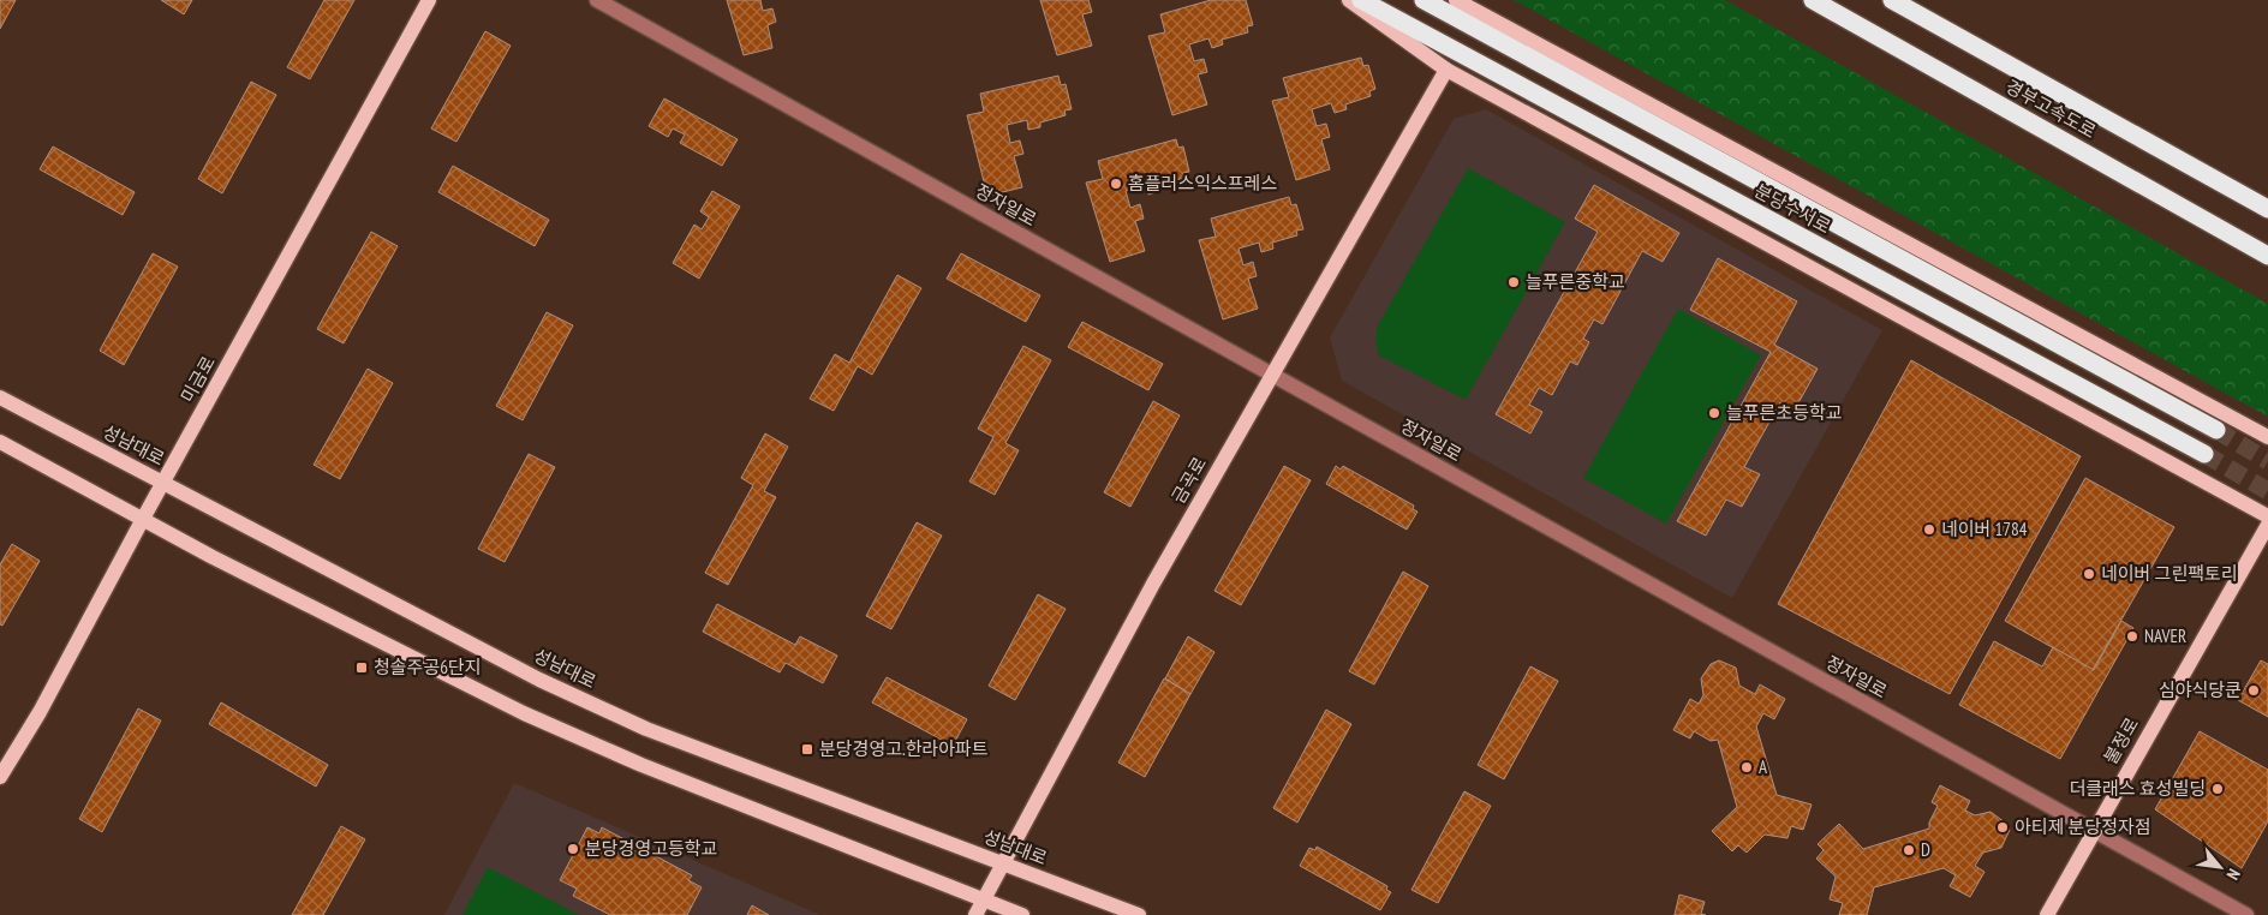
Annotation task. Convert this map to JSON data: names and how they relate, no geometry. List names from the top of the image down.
{
  "streets": {
    "highway": ["경부고속도로", "분당수서로"],
    "main road": [
      "미금로",
      "성남대로",
      "금곡로",
      "불정로"
    ],
    "street": ["정자일로"]
  },
  "crossings": [
    ["정자일로", "금곡로"],
    ["정자일로", "불정로"],
    ["미금로", "성남대로"],
    ["성남대로", "금곡로"]
  ],
  "places": {
    "other": [
      "홈플러스익스프레스",
      "늘푸른중학교",
      "늘푸른초등학교",
      "네이버 1784",
      "네이버 그린팩토리",
      "NAVER",
      "심야식당쿤",
      "A",
      "더클래스 효성빌딩",
      "아티제 분당정자점",
      "분당경영고등학교",
      "D"
    ],
    "transit": ["청솔주공6단지", "분당경영고.한라아파트"]
  },
  "north": "bottom right"
}
